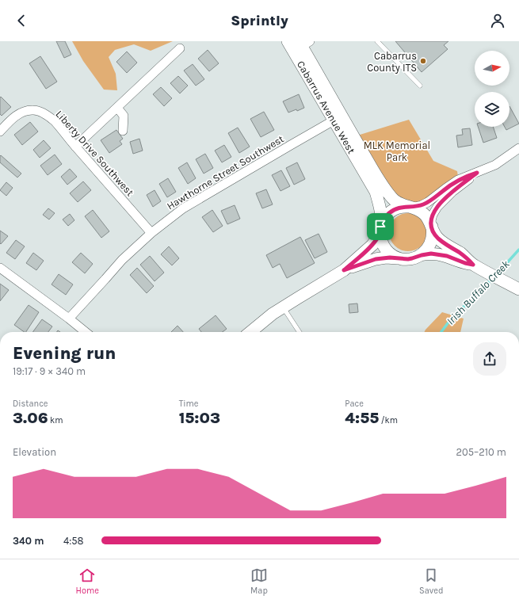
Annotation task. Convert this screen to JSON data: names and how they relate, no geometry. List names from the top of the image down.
{
  "streets": {
    "main road": ["Cabarrus Avenue West"],
    "street": ["Liberty Drive Southwest", "Hawthorne Street Southwest"]
  },
  "crossings": [
    ["Cabarrus Avenue West", "Hawthorne Street Southwest"],
    ["Liberty Drive Southwest", "Hawthorne Street Southwest"]
  ],
  "water": ["Irish Buffalo Creek"],
  "parks": ["MLK Memorial Park"],
  "places": ["Cabarrus County ITS"],
  "north": "right",
  "page": {
    "header": "Sprintly",
    "heading": ["Evening run", "19:17 · 9 × 340 m"],
    "stats": [
      ["Distance", "3.06 km"],
      ["Time", "15:03"],
      ["Pace", "4:55 /km"]
    ],
    "chart": ["Elevation", "205–210 m"],
    "list": [
      {
        "name": "340 m",
        "note": "4:58"
      }
    ],
    "tabs": ["Home", "Map", "Saved"]
  }
}
